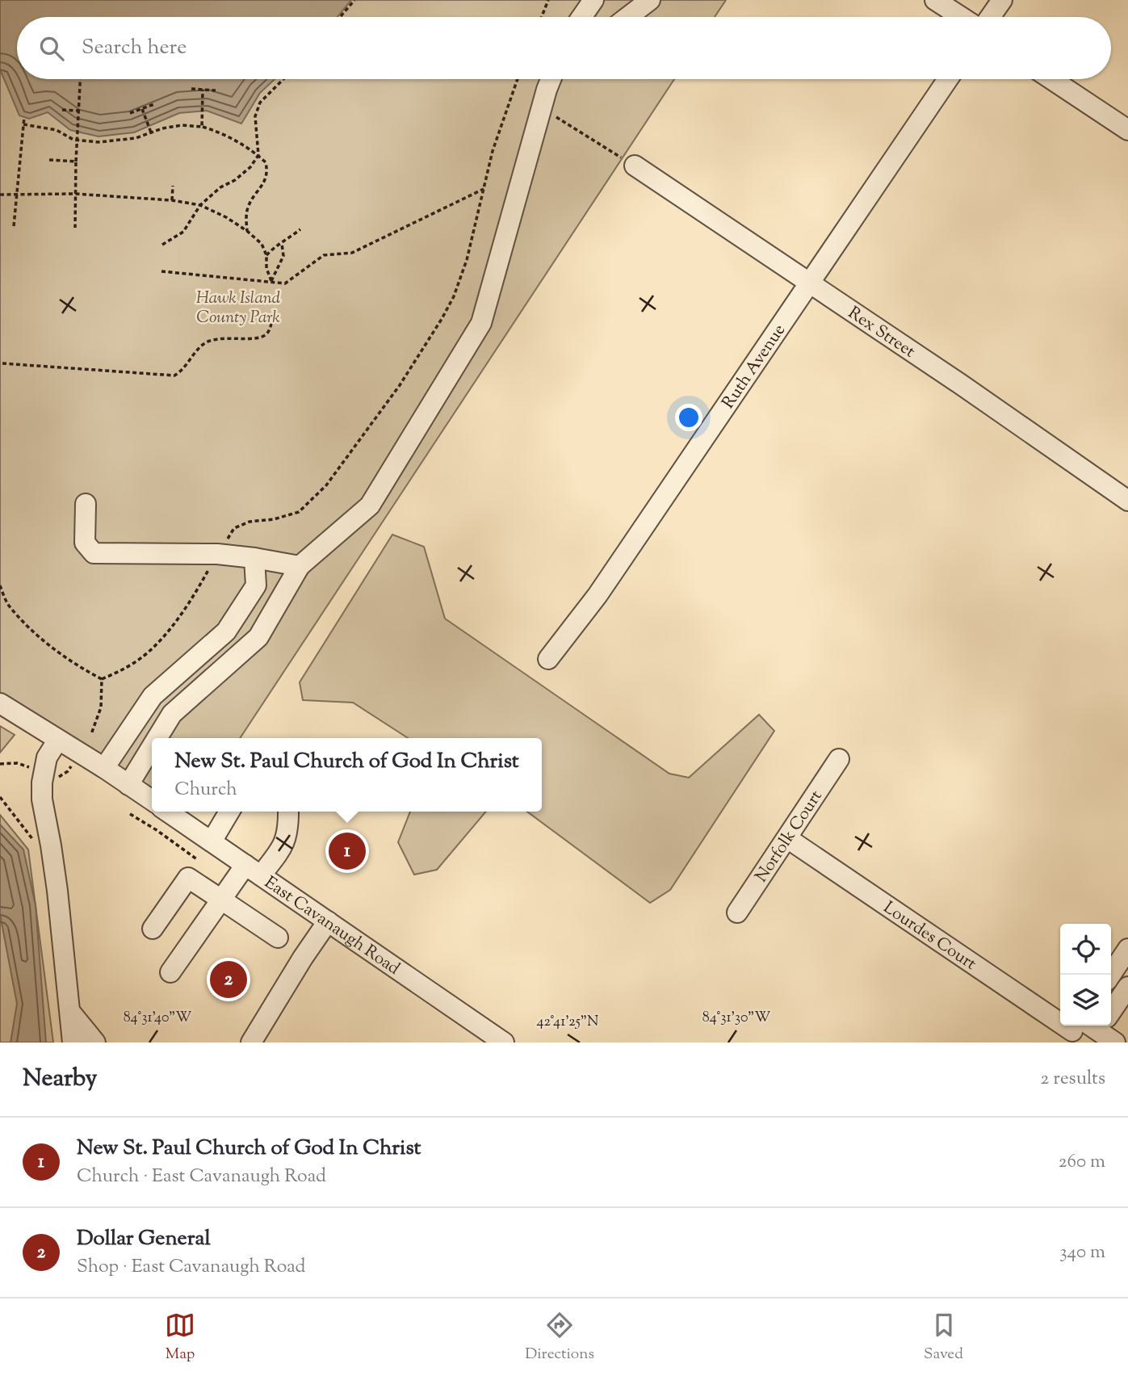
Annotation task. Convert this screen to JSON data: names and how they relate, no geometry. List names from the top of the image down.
{
  "streets": {
    "street": [
      "Rex Street",
      "Ruth Avenue",
      "Norfolk Court",
      "East Cavanaugh Road",
      "Lourdes Court"
    ]
  },
  "crossings": [
    ["Rex Street", "Ruth Avenue"],
    ["Norfolk Court", "Lourdes Court"]
  ],
  "parks": ["Hawk Island County Park"],
  "page": {
    "search": "Search here",
    "popup": ["New St. Paul Church of God In Christ", "Church"],
    "pins": ["1", "2"],
    "heading": ["Nearby", "2 results"],
    "list": [
      {
        "mark": "1",
        "name": "New St. Paul Church of God In Christ",
        "note": "Church · East Cavanaugh Road",
        "value": "260 m"
      },
      {
        "mark": "2",
        "name": "Dollar General",
        "note": "Shop · East Cavanaugh Road",
        "value": "340 m"
      }
    ],
    "nav": ["Map", "Directions", "Saved"]
  },
  "coordinates": ["84°31'40\"W", "84°31'30\"W", "42°41'25\"N"]
}
